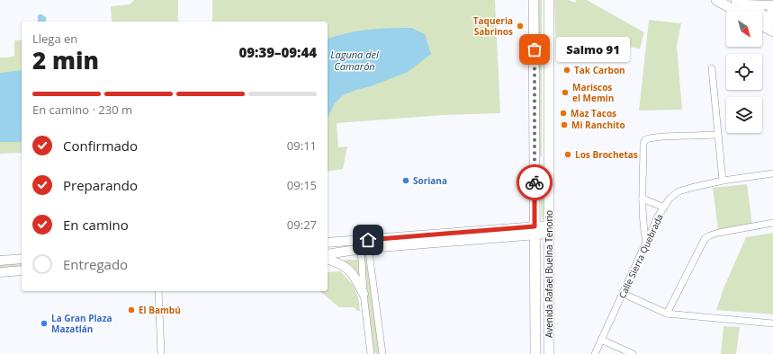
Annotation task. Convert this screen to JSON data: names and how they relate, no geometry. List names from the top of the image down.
{
  "streets": {
    "main road": ["Avenida Rafael Buelna Tenorio"],
    "street": ["Calle Sierra Quebrada"]
  },
  "water": ["Laguna del Camarón"],
  "places": [
    "Taqueria Sabrinos",
    "Salmo 91",
    "Tak Carbon",
    "Mariscos el Memin",
    "Maz Tacos",
    "Mi Ranchito",
    "Los Brochetas",
    "Soriana",
    "El Bambú",
    "La Gran Plaza Mazatlán"
  ],
  "north": "bottom right",
  "page": {
    "heading": ["2 min", "Llega en", "09:39–09:44"],
    "bubble": "Salmo 91",
    "bar": "En camino · 230 m",
    "list": [
      ["Confirmado", "09:11"],
      ["Preparando", "09:15"],
      ["En camino", "09:27"],
      "Entregado"
    ]
  }
}
